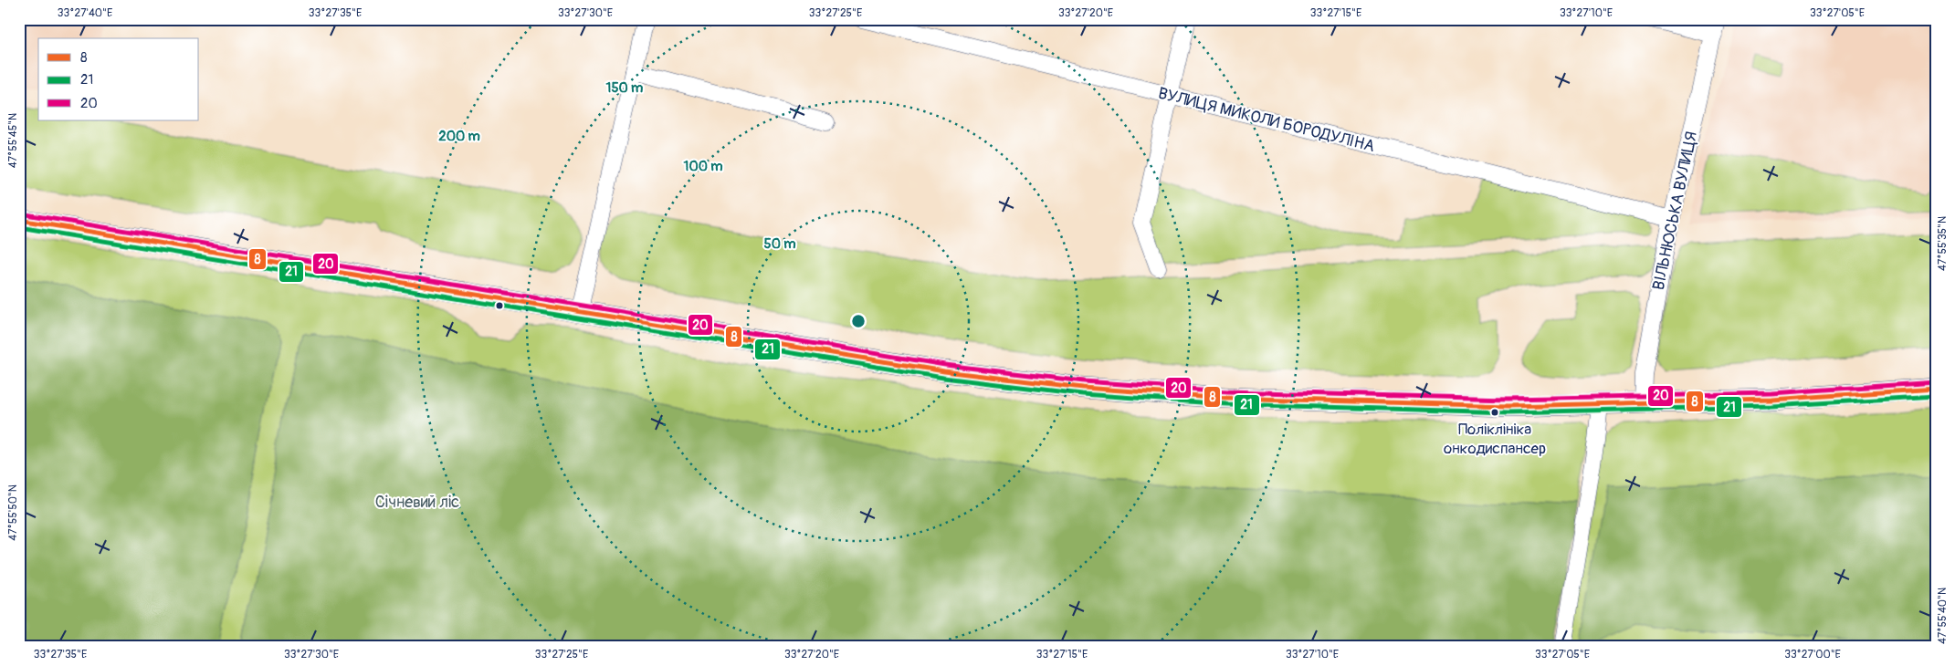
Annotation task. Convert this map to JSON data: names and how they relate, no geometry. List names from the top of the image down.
{
  "streets": {
    "street": ["ВУЛИЦЯ МИКОЛИ БОРОДУЛІНА", "ВІЛЬНЮСЬКА ВУЛИЦЯ"]
  },
  "crossings": [
    ["ВУЛИЦЯ МИКОЛИ БОРОДУЛІНА", "ВІЛЬНЮСЬКА ВУЛИЦЯ"]
  ],
  "parks": ["Січневий ліс"],
  "places": ["Поліклініка онкодиспансер"],
  "lines": ["transit line 20", "transit line 8", "transit line 21"],
  "legend": ["8", "21", "20"],
  "coordinates": [
    "33°27'40\"E",
    "33°27'35\"E",
    "33°27'30\"E",
    "33°27'25\"E",
    "33°27'20\"E",
    "33°27'15\"E",
    "33°27'10\"E",
    "33°27'05\"E",
    "47°55'45\"N",
    "47°55'35\"N",
    "47°55'50\"N",
    "47°55'40\"N",
    "33°27'00\"E"
  ],
  "rings": [
    "150 m",
    "200 m",
    "100 m",
    "50 m"
  ]
}
